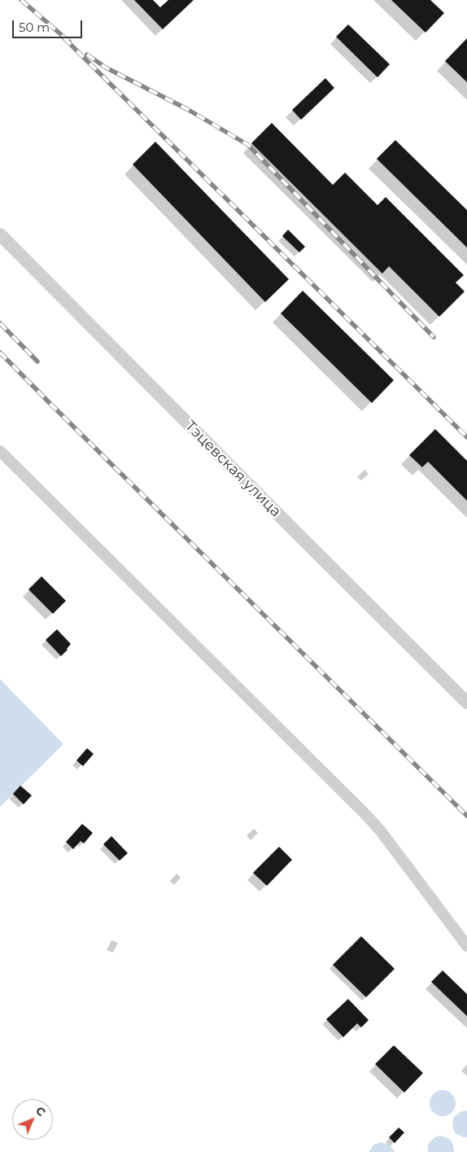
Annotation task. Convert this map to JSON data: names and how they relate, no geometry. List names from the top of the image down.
{
  "streets": {
    "street": ["Тэцевская улица"]
  },
  "scale_bar": "50 m",
  "north": "top right"
}
